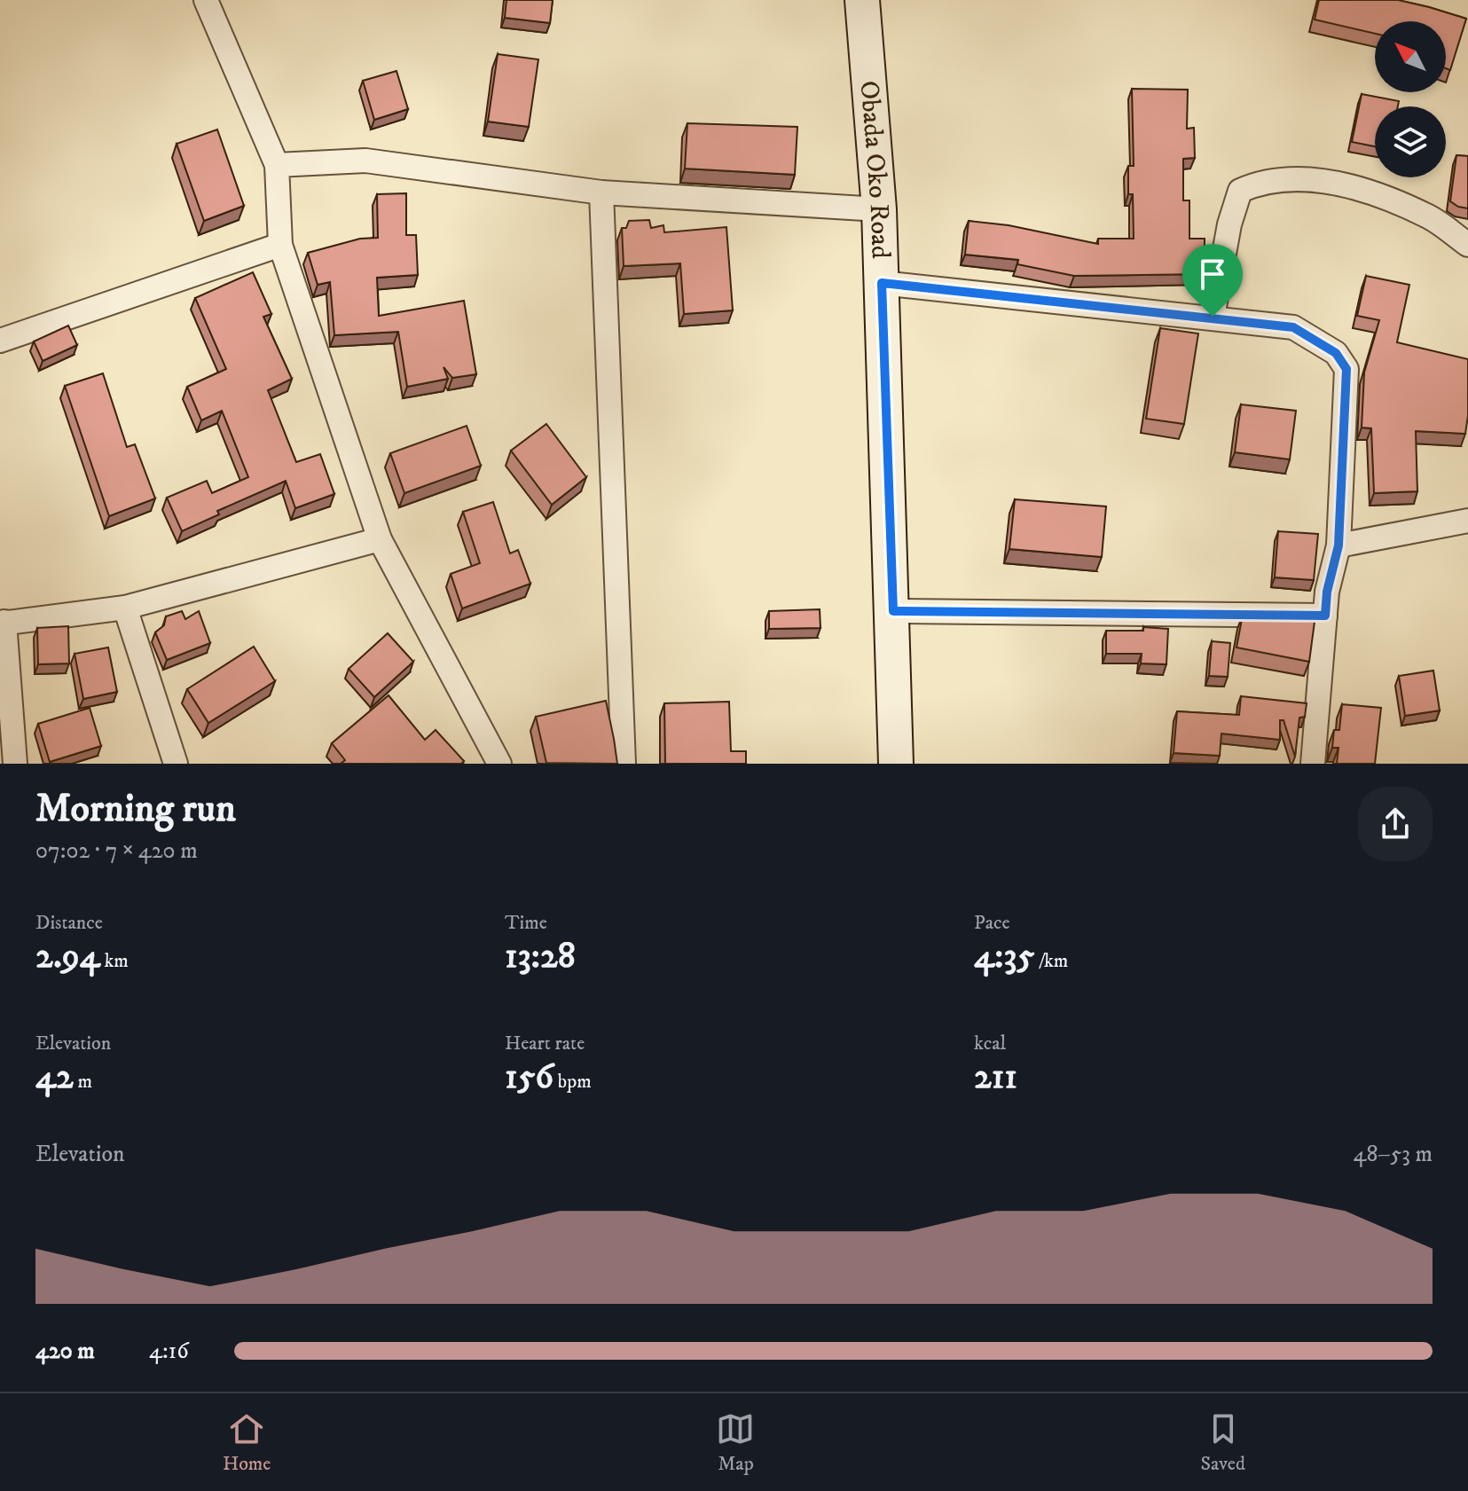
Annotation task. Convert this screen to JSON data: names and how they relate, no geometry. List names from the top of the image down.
{
  "streets": {
    "main road": ["Obada Oko Road"]
  },
  "north": "top left",
  "page": {
    "heading": ["Morning run", "07:02 · 7 × 420 m"],
    "stats": [
      ["Distance", "2.94 km"],
      ["Time", "13:28"],
      ["Pace", "4:35 /km"],
      ["Elevation", "42 m"],
      ["Heart rate", "156 bpm"],
      ["kcal", "211"]
    ],
    "chart": ["Elevation", "48–53 m"],
    "list": [
      {
        "name": "420 m",
        "note": "4:16"
      }
    ],
    "tabs": ["Home", "Map", "Saved"]
  }
}
